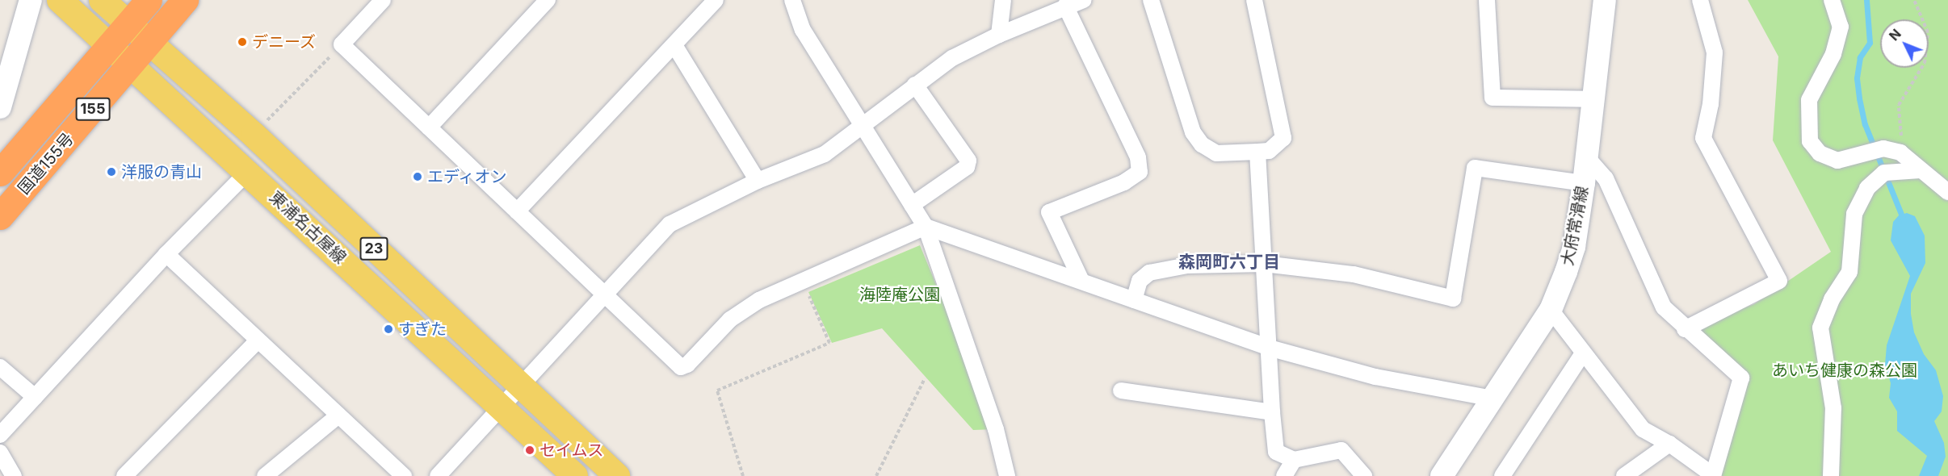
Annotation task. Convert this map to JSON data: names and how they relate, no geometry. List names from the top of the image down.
{
  "streets": {
    "highway": ["155", "国道155号"],
    "main road": ["大府常滑線", "東浦名古屋線", "23"]
  },
  "crossings": [
    ["国道155号", "東浦名古屋線"]
  ],
  "districts": ["森岡町六丁目"],
  "parks": ["海陸庵公園", "あいち健康の森公園"],
  "places": [
    "デニーズ",
    "洋服の青山",
    "エディオン",
    "すぎた",
    "セイムス"
  ],
  "north": "top left"
}
